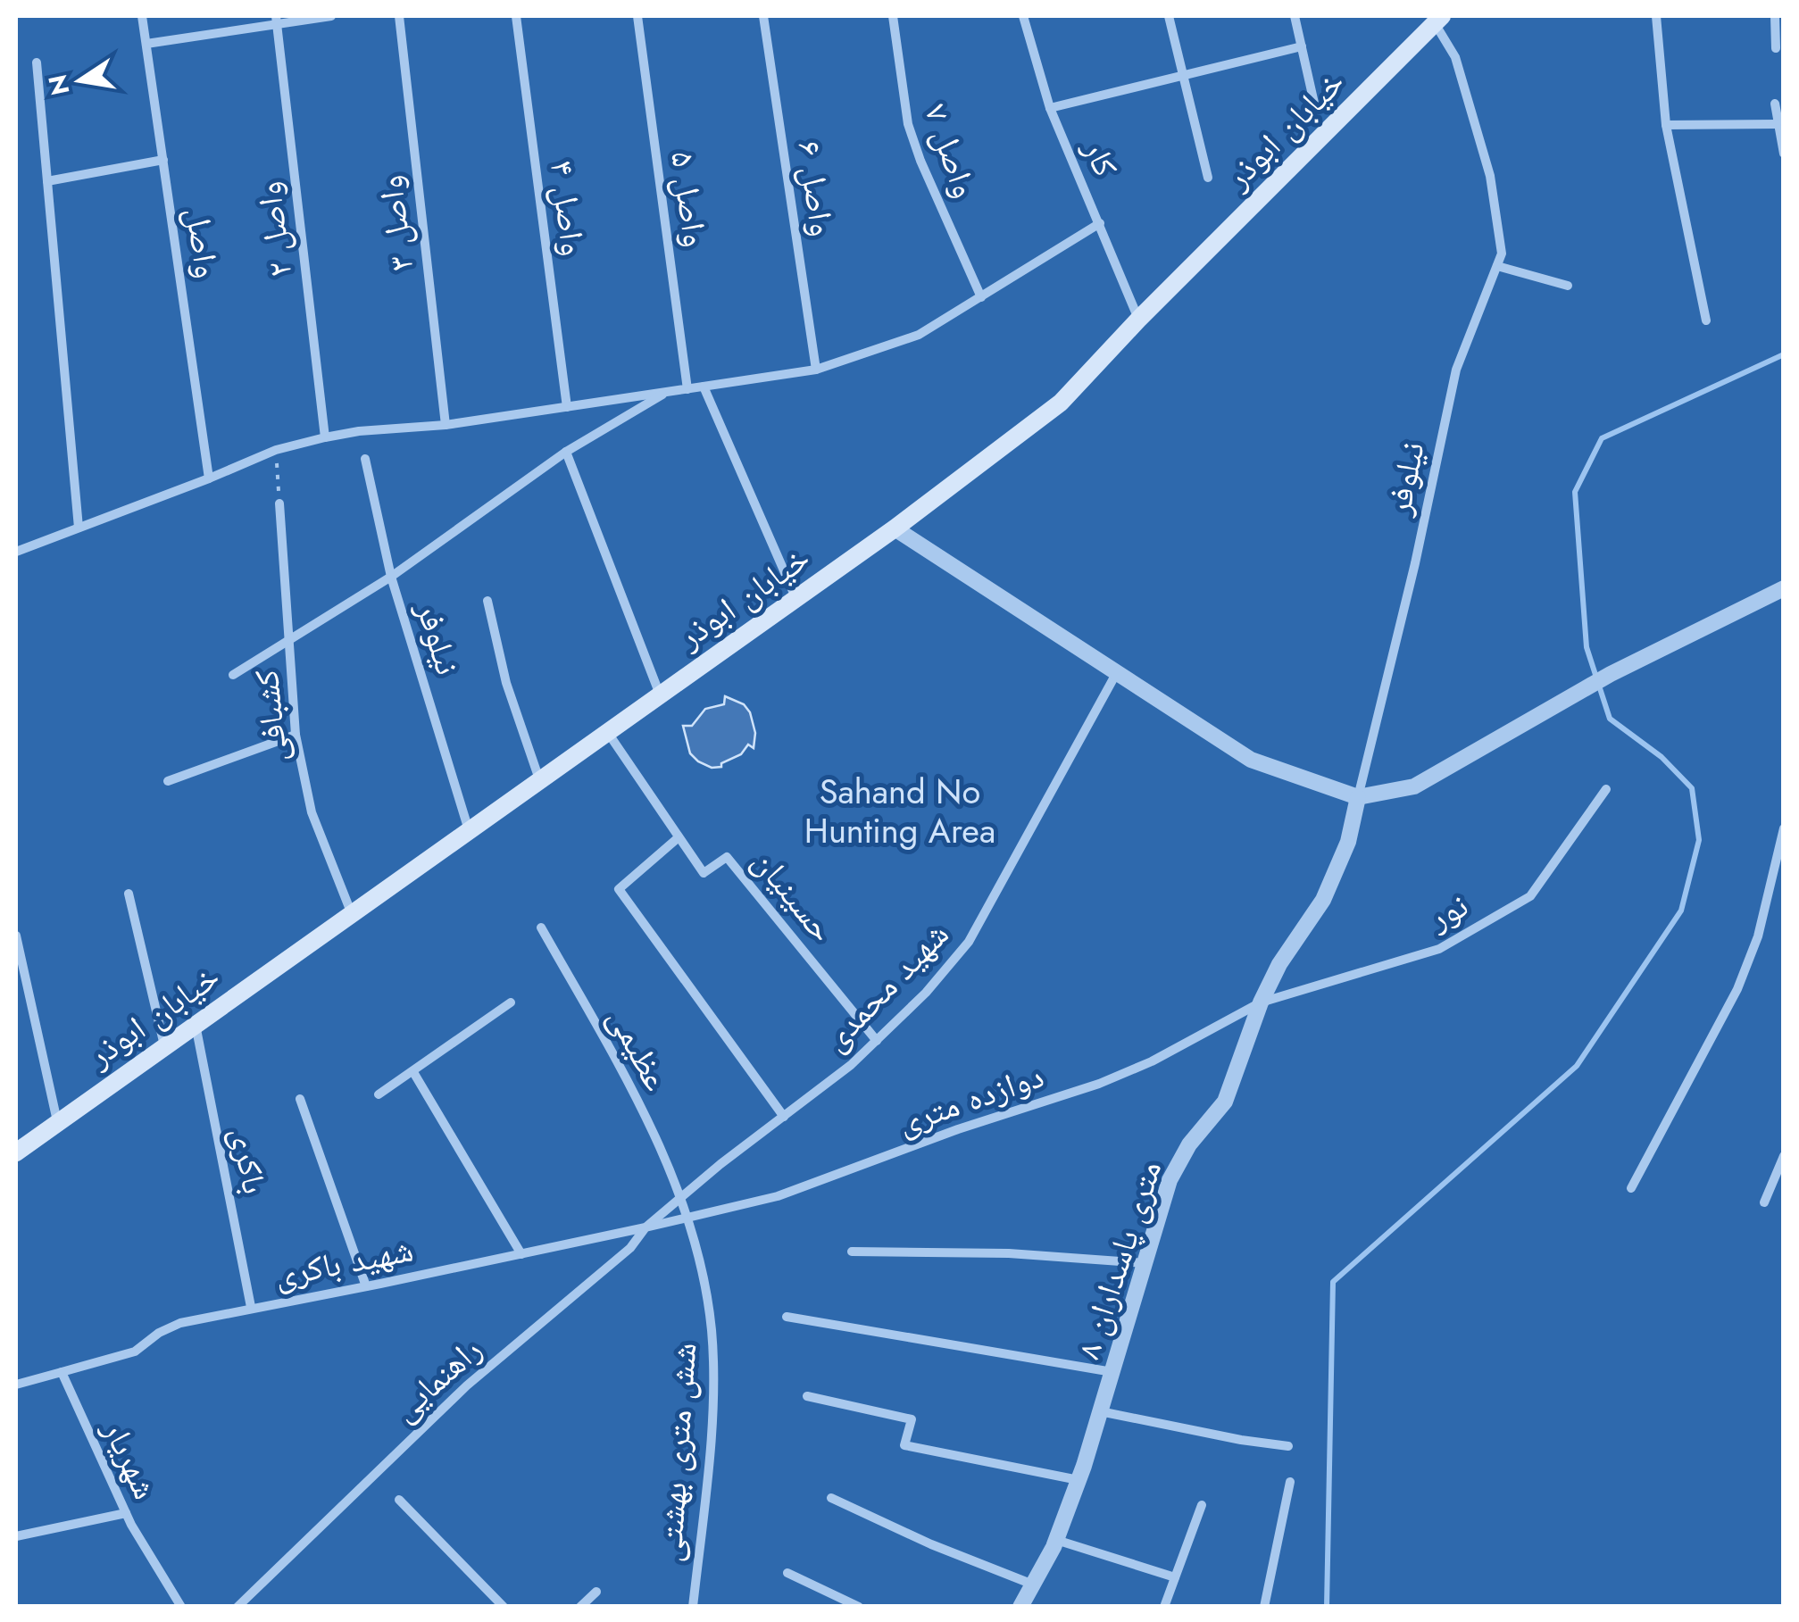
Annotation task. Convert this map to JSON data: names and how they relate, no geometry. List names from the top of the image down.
{
  "streets": {
    "main road": ["خیابان ابوذر"],
    "street": [
      "واصل ۷",
      "کار",
      "واصل ۶",
      "واصل ۵",
      "واصل ۴",
      "واصل ۳",
      "واصل ۲",
      "واصل",
      "نیلوفر",
      "کشبافی",
      "حسینیان",
      "نور",
      "شهید محمدی",
      "عظیمی",
      "دوازده متری",
      "باکری",
      "۸ متری پاسداران",
      "شهید باکری",
      "راهنمایی",
      "شش متری بهشتی",
      "شهریار"
    ]
  },
  "crossings": [
    ["خیابان ابوذر", "کار"],
    ["خیابان ابوذر", "نیلوفر"],
    ["خیابان ابوذر", "کشبافی"],
    ["خیابان ابوذر", "حسینیان"],
    ["خیابان ابوذر", "باکری"],
    ["نیلوفر", "۸ متری پاسداران"],
    ["حسینیان", "شهید محمدی"],
    ["نور", "دوازده متری"],
    ["نور", "۸ متری پاسداران"],
    ["شهید محمدی", "عظیمی"],
    ["شهید محمدی", "شهید باکری"],
    ["شهید محمدی", "راهنمایی"],
    ["شهید محمدی", "شش متری بهشتی"],
    ["عظیمی", "شش متری بهشتی"],
    ["دوازده متری", "۸ متری پاسداران"],
    ["دوازده متری", "شش متری بهشتی"],
    ["باکری", "شهید باکری"],
    ["شهید باکری", "راهنمایی"],
    ["شهید باکری", "شهریار"]
  ],
  "parks": ["Sahand No Hunting Area"],
  "north": "left"
}
